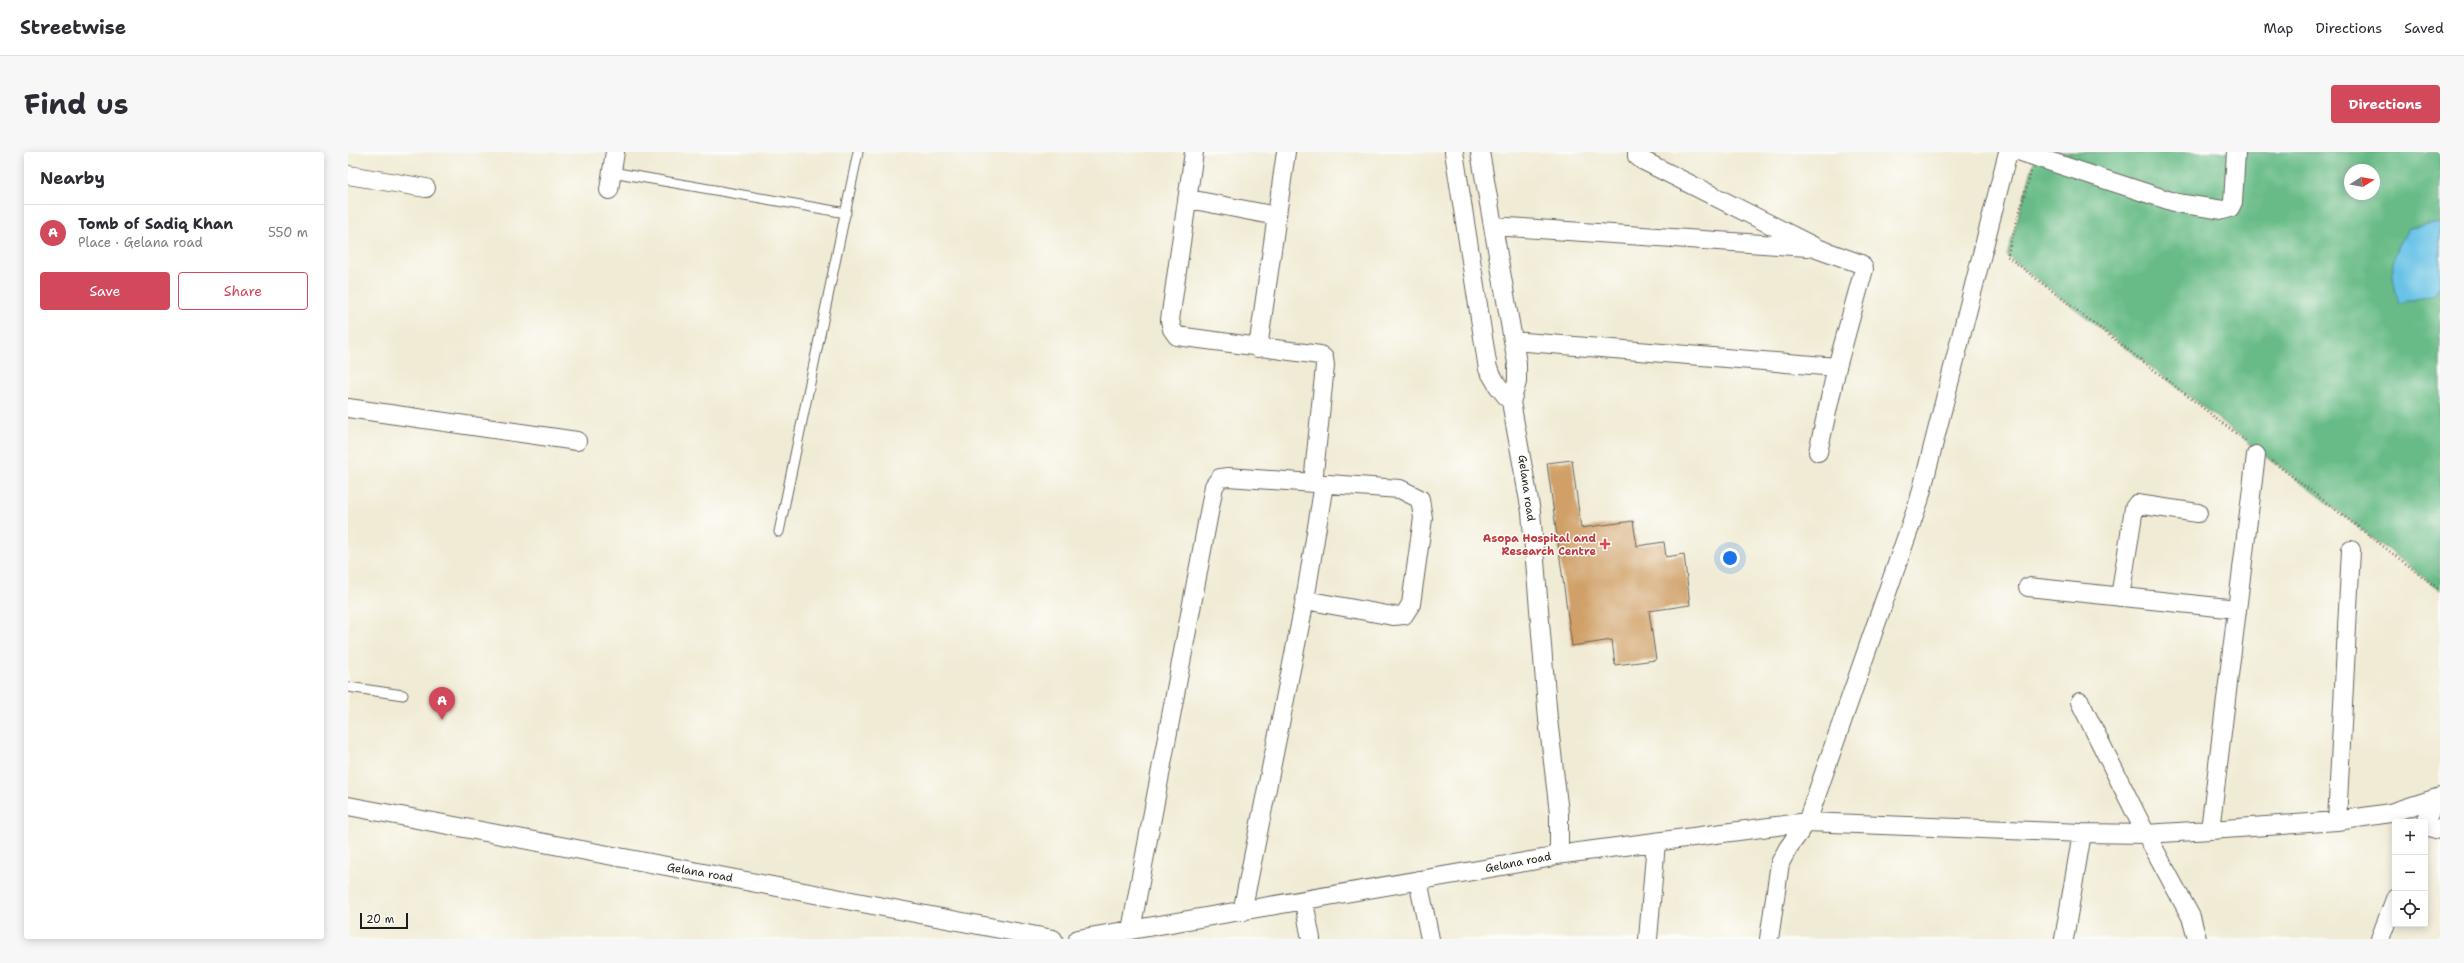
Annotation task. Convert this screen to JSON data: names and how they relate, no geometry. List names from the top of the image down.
{
  "streets": {
    "street": ["Gelana road"]
  },
  "places": {
    "health": ["Asopa Hospital and Research Centre"]
  },
  "scale_bar": "20 m",
  "north": "right",
  "page": {
    "header": "Streetwise",
    "nav": ["Map", "Directions", "Saved"],
    "title": "Find us",
    "buttons": [
      "Directions",
      ["Save", "Share"]
    ],
    "heading": "Nearby",
    "list": [
      {
        "mark": "A",
        "name": "Tomb of Sadiq Khan",
        "note": "Place · Gelana road",
        "value": "550 m"
      }
    ],
    "pins": "A",
    "map_buttons": ["+", "−"],
    "scale": "20 m"
  }
}
